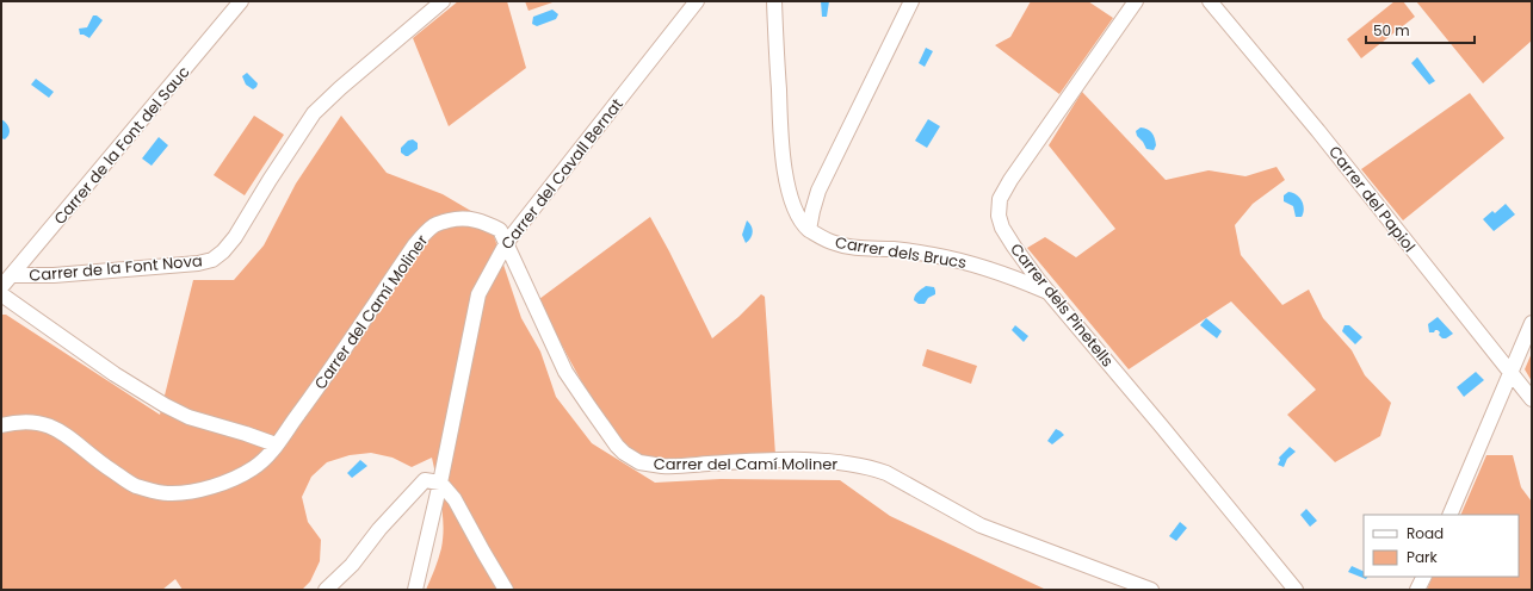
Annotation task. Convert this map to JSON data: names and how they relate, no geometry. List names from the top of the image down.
{
  "streets": {
    "street": [
      "Carrer de la Font del Sauc",
      "Carrer del Cavall Bernat",
      "Carrer del Papiol",
      "Carrer dels Brucs",
      "Carrer de la Font Nova",
      "Carrer dels Pinetells",
      "Carrer del Camí Moliner"
    ]
  },
  "crossings": [
    ["Carrer de la Font del Sauc", "Carrer de la Font Nova"],
    ["Carrer del Cavall Bernat", "Carrer del Camí Moliner"],
    ["Carrer dels Brucs", "Carrer dels Pinetells"]
  ],
  "legend": ["Road", "Park"],
  "scale_bar": "50 m"
}
